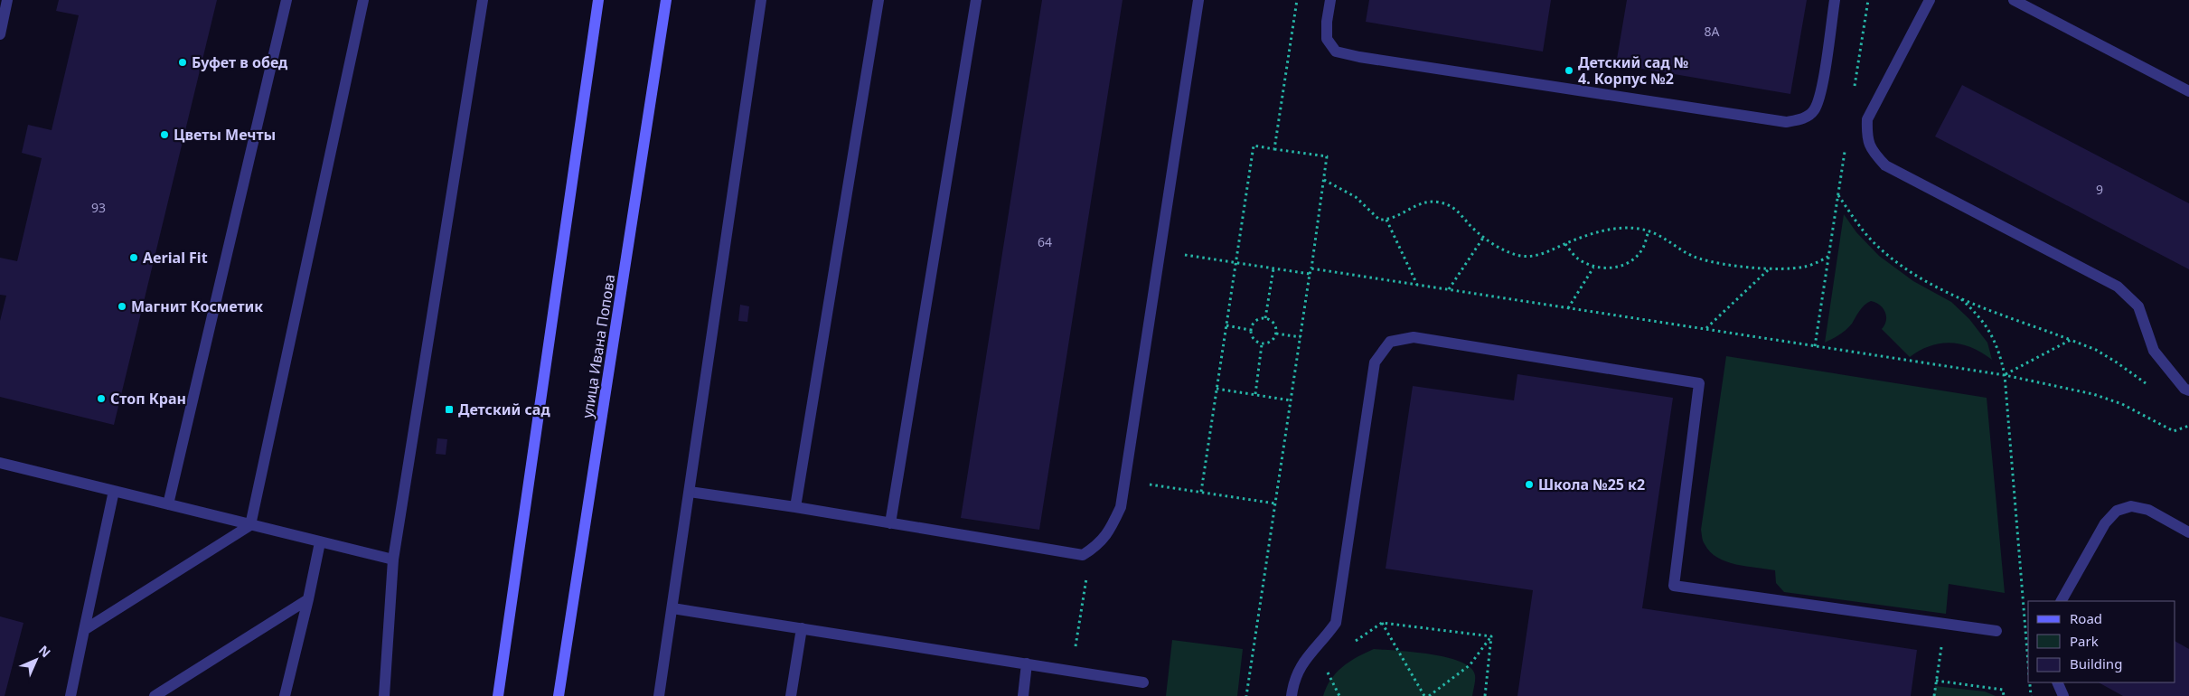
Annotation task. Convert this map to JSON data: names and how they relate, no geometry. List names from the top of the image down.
{
  "streets": {
    "main road": ["улица Ивана Попова"]
  },
  "places": {
    "other": [
      "Буфет в обед",
      "Детский сад № 4. Корпус №2",
      "Цветы Мечты",
      "Aerial Fit",
      "Магнит Косметик",
      "Стоп Кран",
      "Школа №25 к2"
    ],
    "transit": ["Детский сад"]
  },
  "house_numbers": [
    "8А",
    "9",
    "93",
    "64"
  ],
  "legend": ["Road", "Park", "Building"],
  "north": "top right"
}
